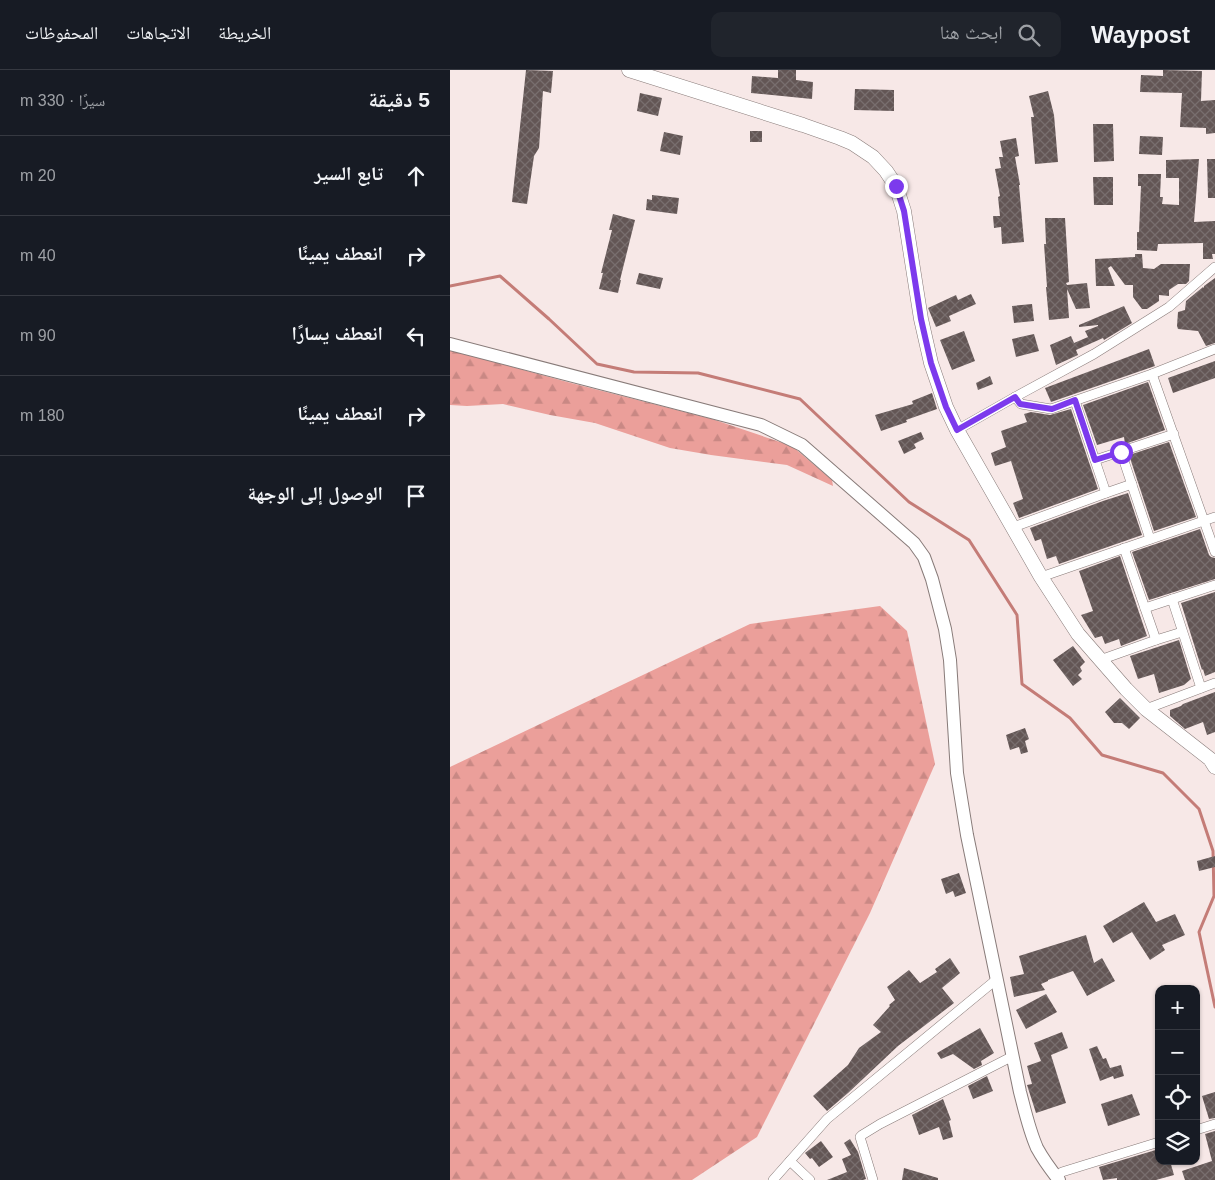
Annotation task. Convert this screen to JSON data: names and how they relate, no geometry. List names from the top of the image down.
{
  "page": {
    "header": "Waypost",
    "search": "ابحث هنا",
    "nav": ["الخريطة", "الاتجاهات", "المحفوظات"],
    "heading": ["5 دقيقة", "سيرًا · 330 m"],
    "list": [
      ["تابع السير", "20 m"],
      ["انعطف يمينًا", "40 m"],
      ["انعطف يسارًا", "90 m"],
      ["انعطف يمينًا", "180 m"],
      "الوصول إلى الوجهة"
    ],
    "map_buttons": ["+", "−"]
  }
}
